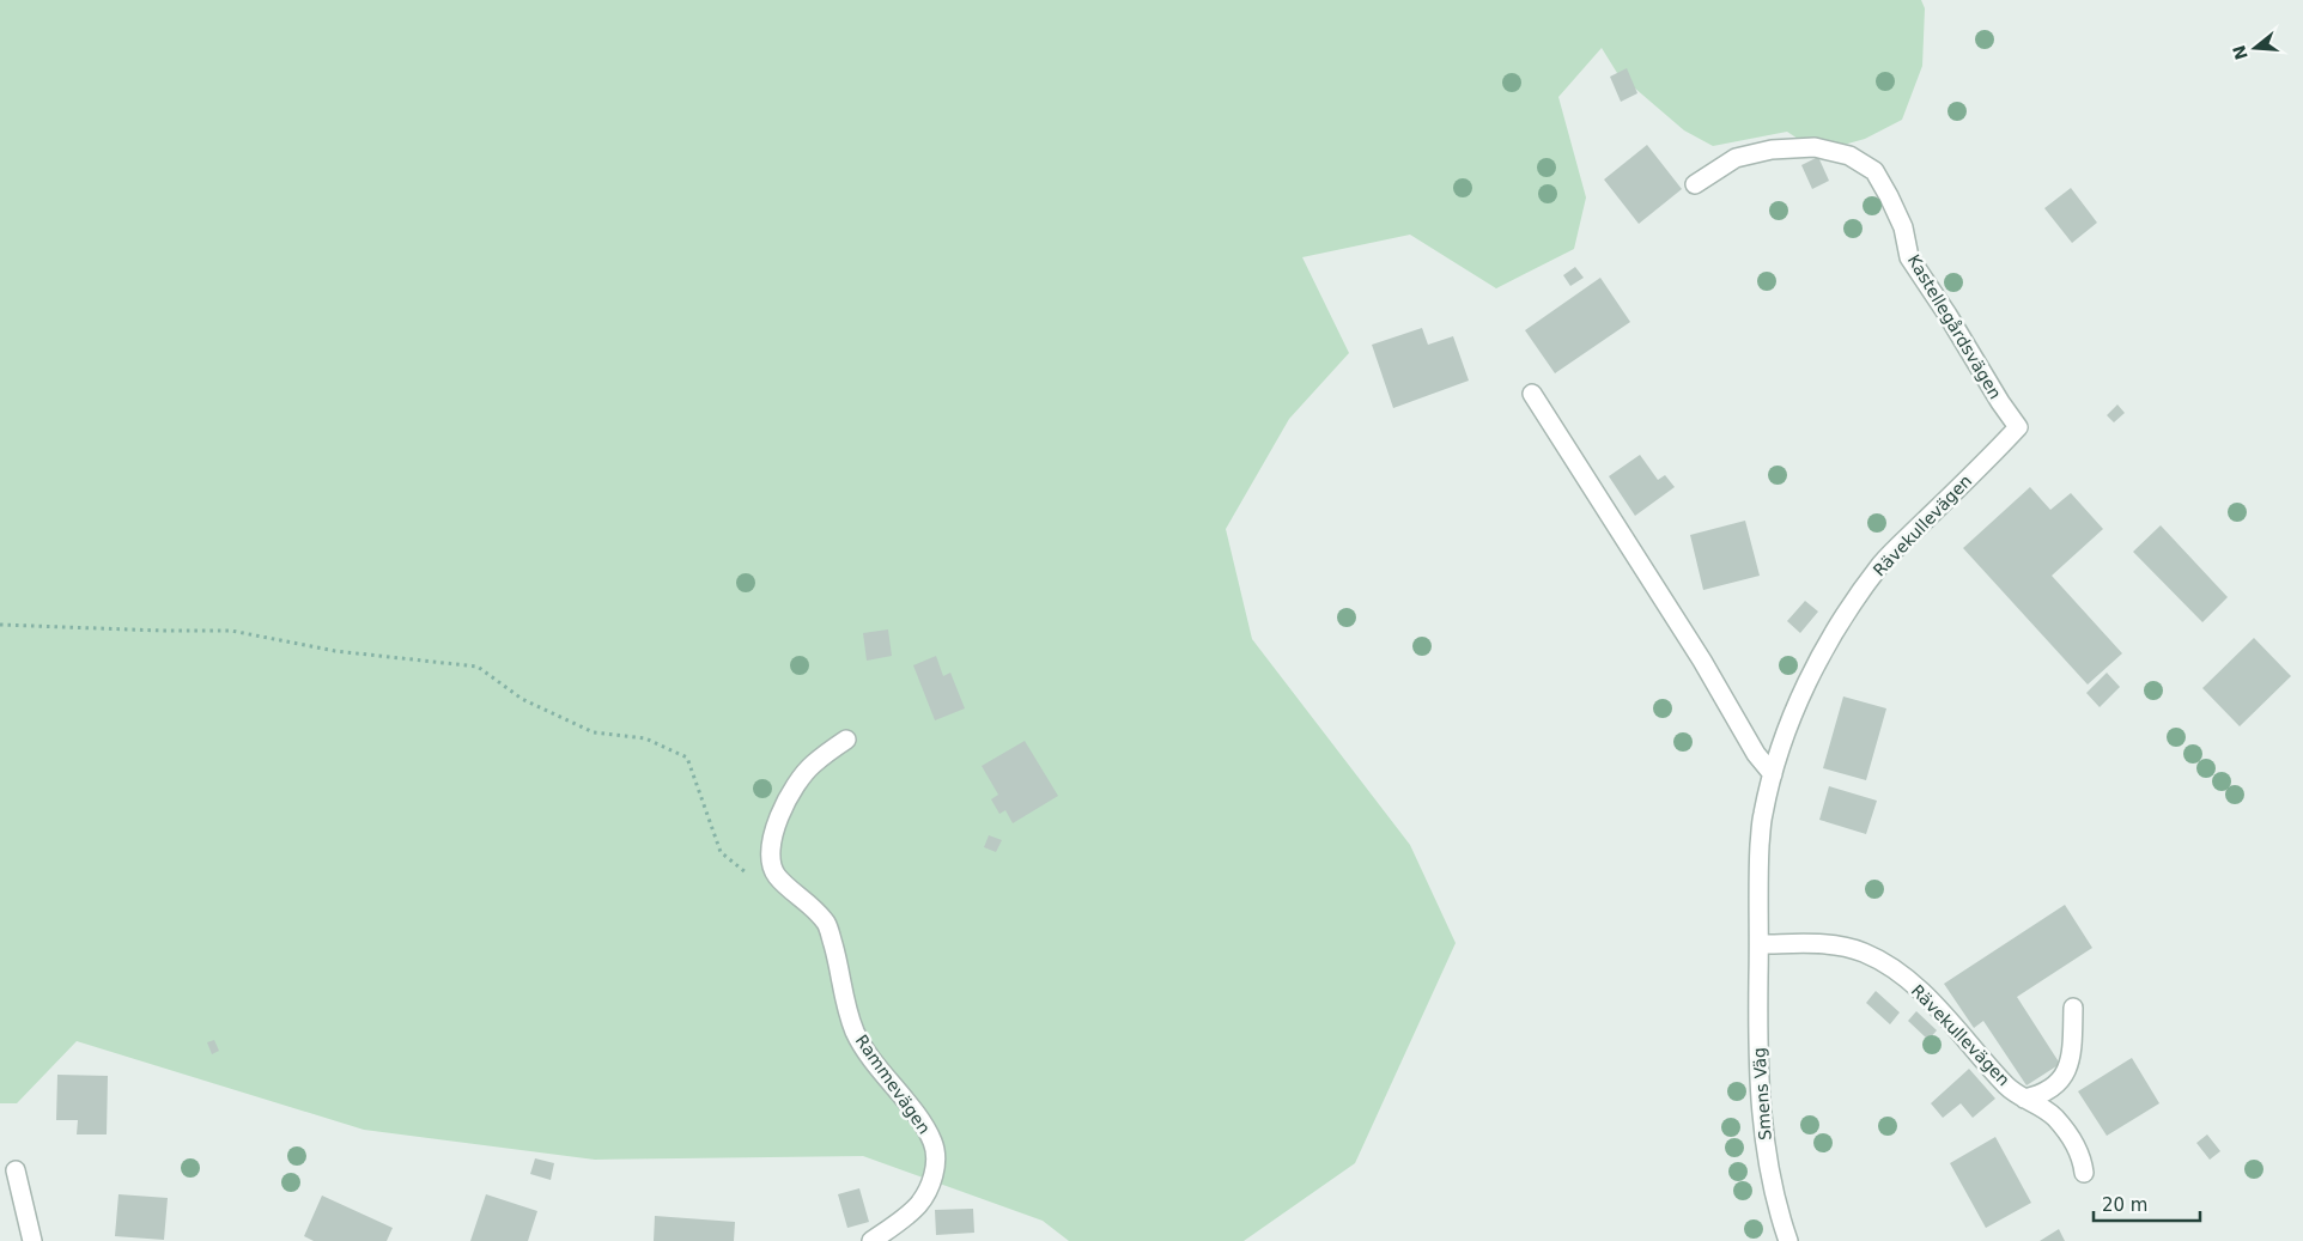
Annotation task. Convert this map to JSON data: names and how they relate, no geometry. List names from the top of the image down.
{
  "streets": {
    "lane": [
      "Kastellegårdsvägen",
      "Rävekullevägen",
      "Rammevägen",
      "Smens Väg"
    ]
  },
  "crossings": [
    ["Kastellegårdsvägen", "Rävekullevägen"],
    ["Rävekullevägen", "Smens Väg"]
  ],
  "scale_bar": "20 m",
  "north": "left"
}
